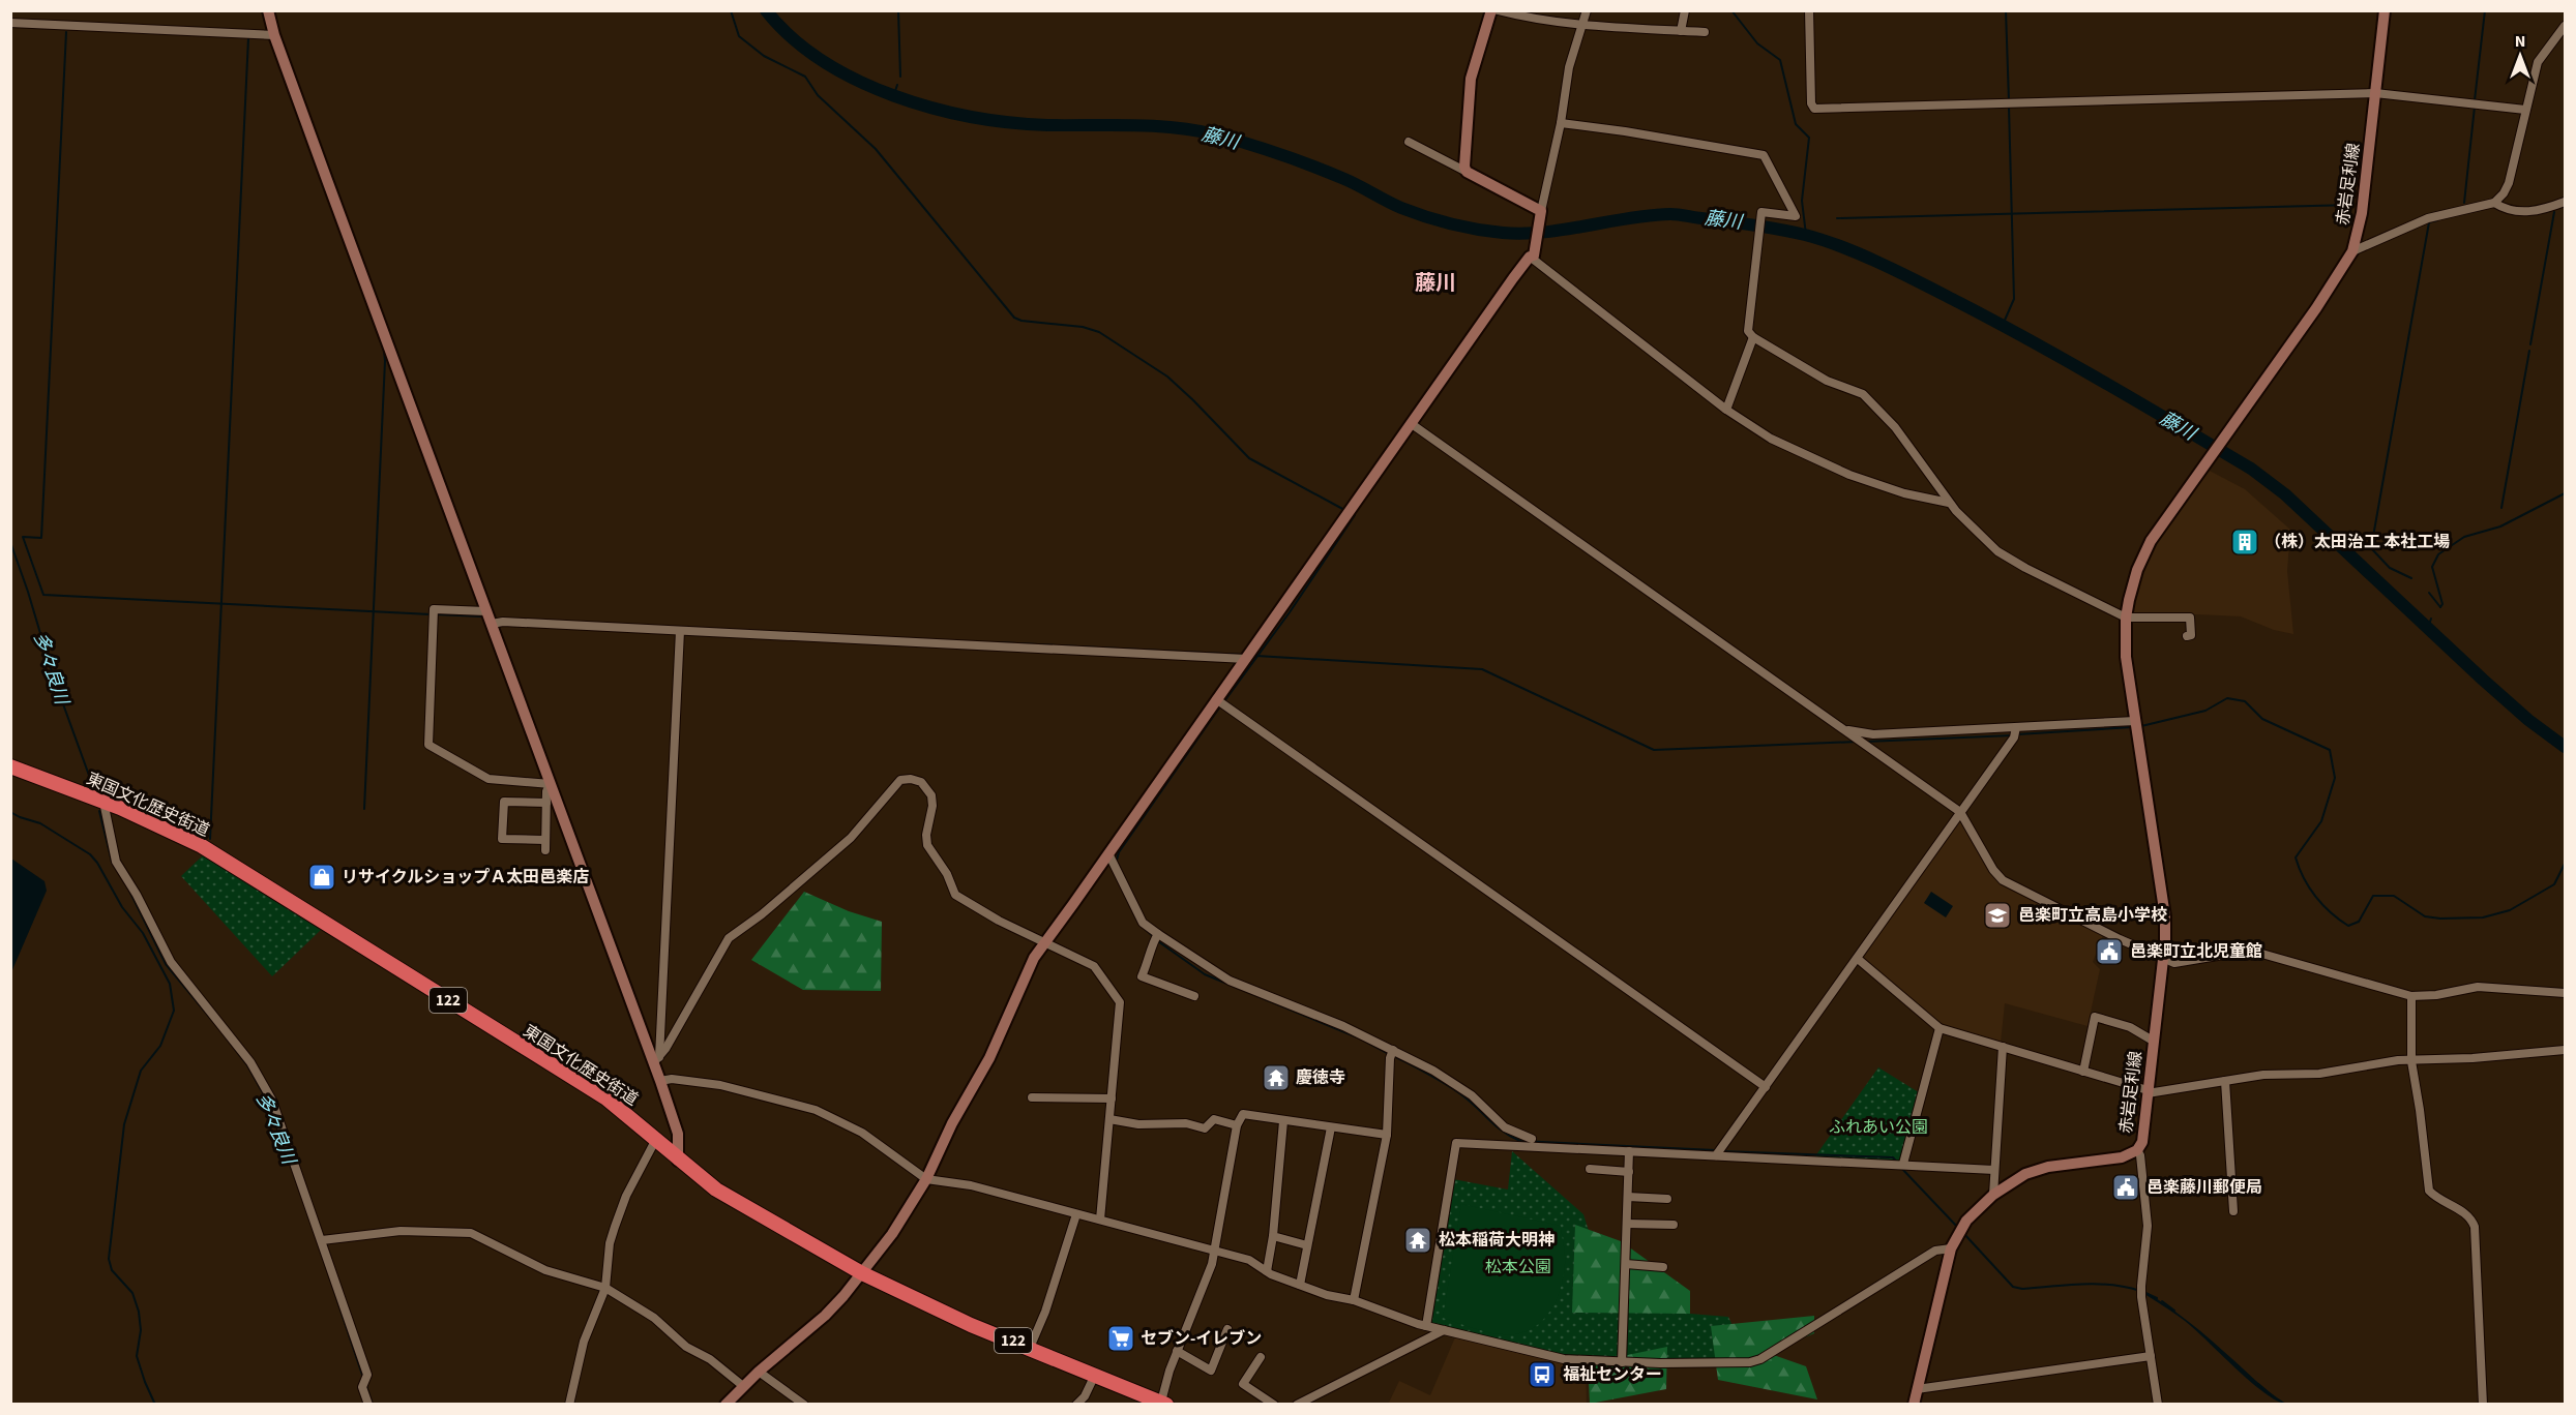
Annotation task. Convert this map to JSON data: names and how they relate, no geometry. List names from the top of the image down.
{
  "streets": {
    "highway": ["東国文化歴史街道", "122"],
    "street": ["赤岩足利線"]
  },
  "districts": ["藤川"],
  "water": ["藤川", "多々良川"],
  "parks": ["ふれあい公園", "松本公園"],
  "places": {
    "building": ["（株）太田治工 本社工場"],
    "shop": ["リサイクルショップＡ太田邑楽店"],
    "school or university": ["邑楽町立高島小学校"],
    "public building": ["邑楽町立北児童館", "邑楽藤川郵便局"],
    "temple": ["慶徳寺", "松本稲荷大明神"],
    "supermarket": ["セブン-イレブン"],
    "bus stop": ["福祉センター"]
  },
  "north": "top"
}
